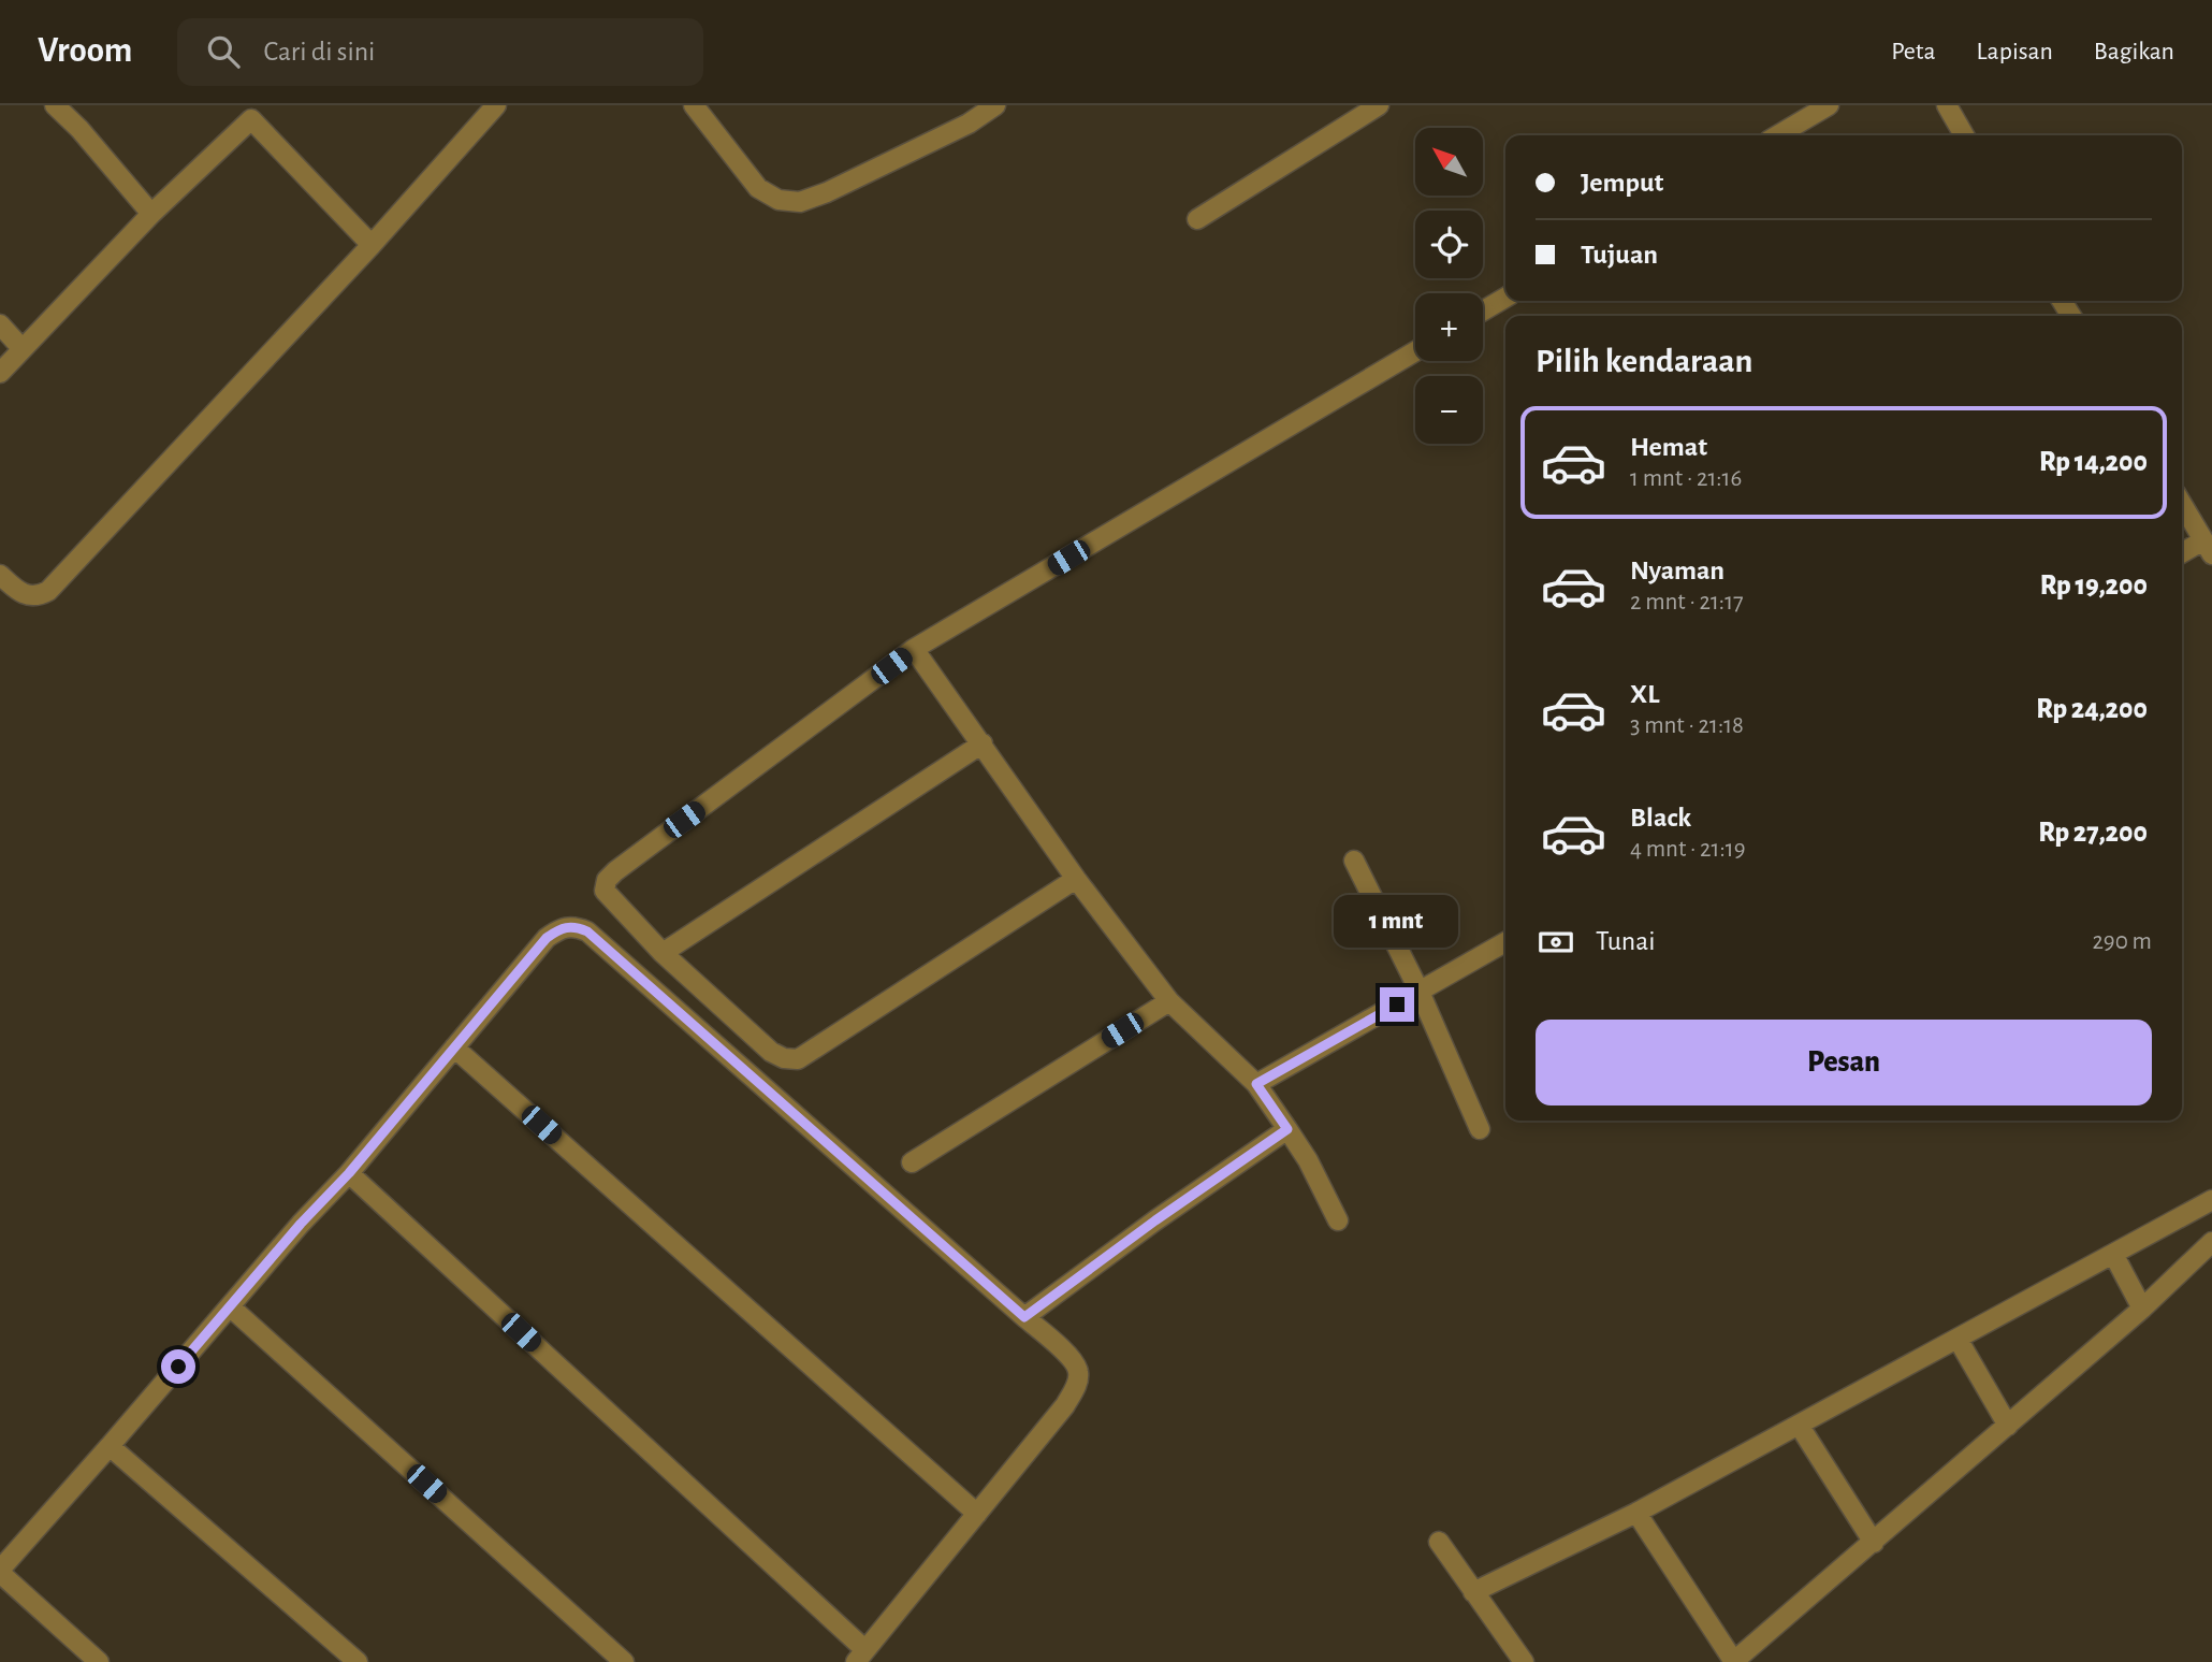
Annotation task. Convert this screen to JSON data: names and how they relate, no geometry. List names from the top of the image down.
{
  "north": "top left",
  "page": {
    "header": "Vroom",
    "search": "Cari di sini",
    "nav": ["Peta", "Lapisan", "Bagikan"],
    "map_buttons": ["+", "−"],
    "banner": ["Jemput", "Tujuan"],
    "heading": "Pilih kendaraan",
    "list": [
      {
        "name": "Hemat",
        "note": "1 mnt · 21:16",
        "value": "Rp 14,200"
      },
      {
        "name": "Nyaman",
        "note": "2 mnt · 21:17",
        "value": "Rp 19,200"
      },
      {
        "name": "XL",
        "note": "3 mnt · 21:18",
        "value": "Rp 24,200"
      },
      {
        "name": "Black",
        "note": "4 mnt · 21:19",
        "value": "Rp 27,200"
      }
    ],
    "bubble": "1 mnt",
    "pay": ["Tunai", "290 m"],
    "buttons": "Pesan"
  }
}
